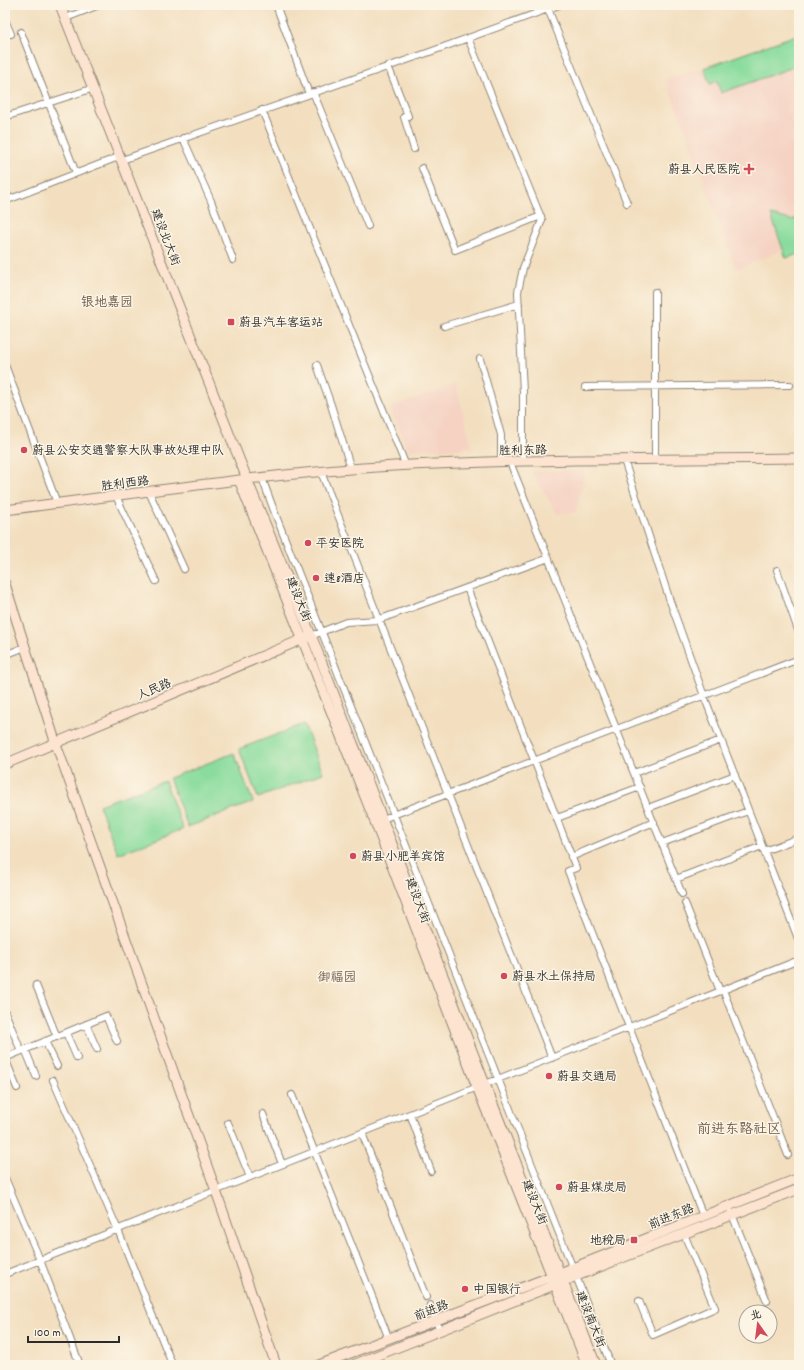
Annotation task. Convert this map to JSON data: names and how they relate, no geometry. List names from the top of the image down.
{
  "streets": {
    "main road": [
      "建设北大街",
      "胜利东路",
      "胜利西路",
      "建设大街",
      "人民路",
      "前进东路",
      "前进路",
      "建设南大街"
    ]
  },
  "crossings": [
    ["建设北大街", "胜利东路"],
    ["建设北大街", "胜利西路"],
    ["建设北大街", "建设大街"],
    ["胜利东路", "胜利西路"],
    ["胜利东路", "建设大街"],
    ["胜利西路", "建设大街"],
    ["建设大街", "人民路"],
    ["建设大街", "前进东路"],
    ["建设大街", "前进路"],
    ["建设大街", "建设南大街"],
    ["前进东路", "前进路"],
    ["前进东路", "建设南大街"],
    ["前进路", "建设南大街"]
  ],
  "districts": ["银地嘉园", "御福园", "前进东路社区"],
  "places": {
    "health": ["蔚县人民医院"],
    "transit": ["蔚县汽车客运站", "地税局"],
    "other": [
      "蔚县公安交通警察大队事故处理中队",
      "平安医院",
      "速8酒店",
      "蔚县小肥羊宾馆",
      "蔚县水土保持局",
      "蔚县交通局",
      "蔚县煤炭局",
      "中国银行"
    ]
  },
  "scale_bar": "100 m",
  "north": "top"
}
